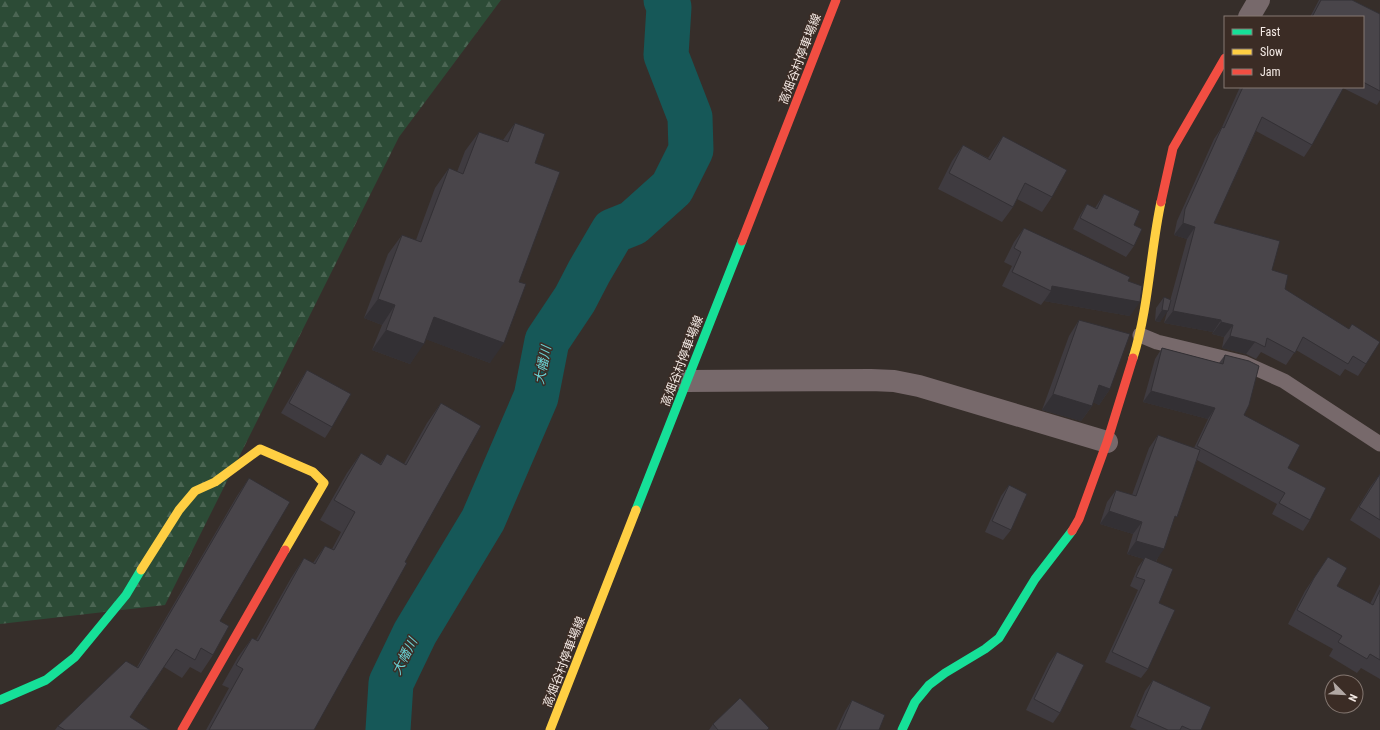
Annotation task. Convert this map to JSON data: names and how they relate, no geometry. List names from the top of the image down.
{
  "streets": {
    "street": ["高畑谷村停車場線"]
  },
  "water": ["大幡川"],
  "legend": ["Fast", "Slow", "Jam"],
  "north": "bottom right"
}
